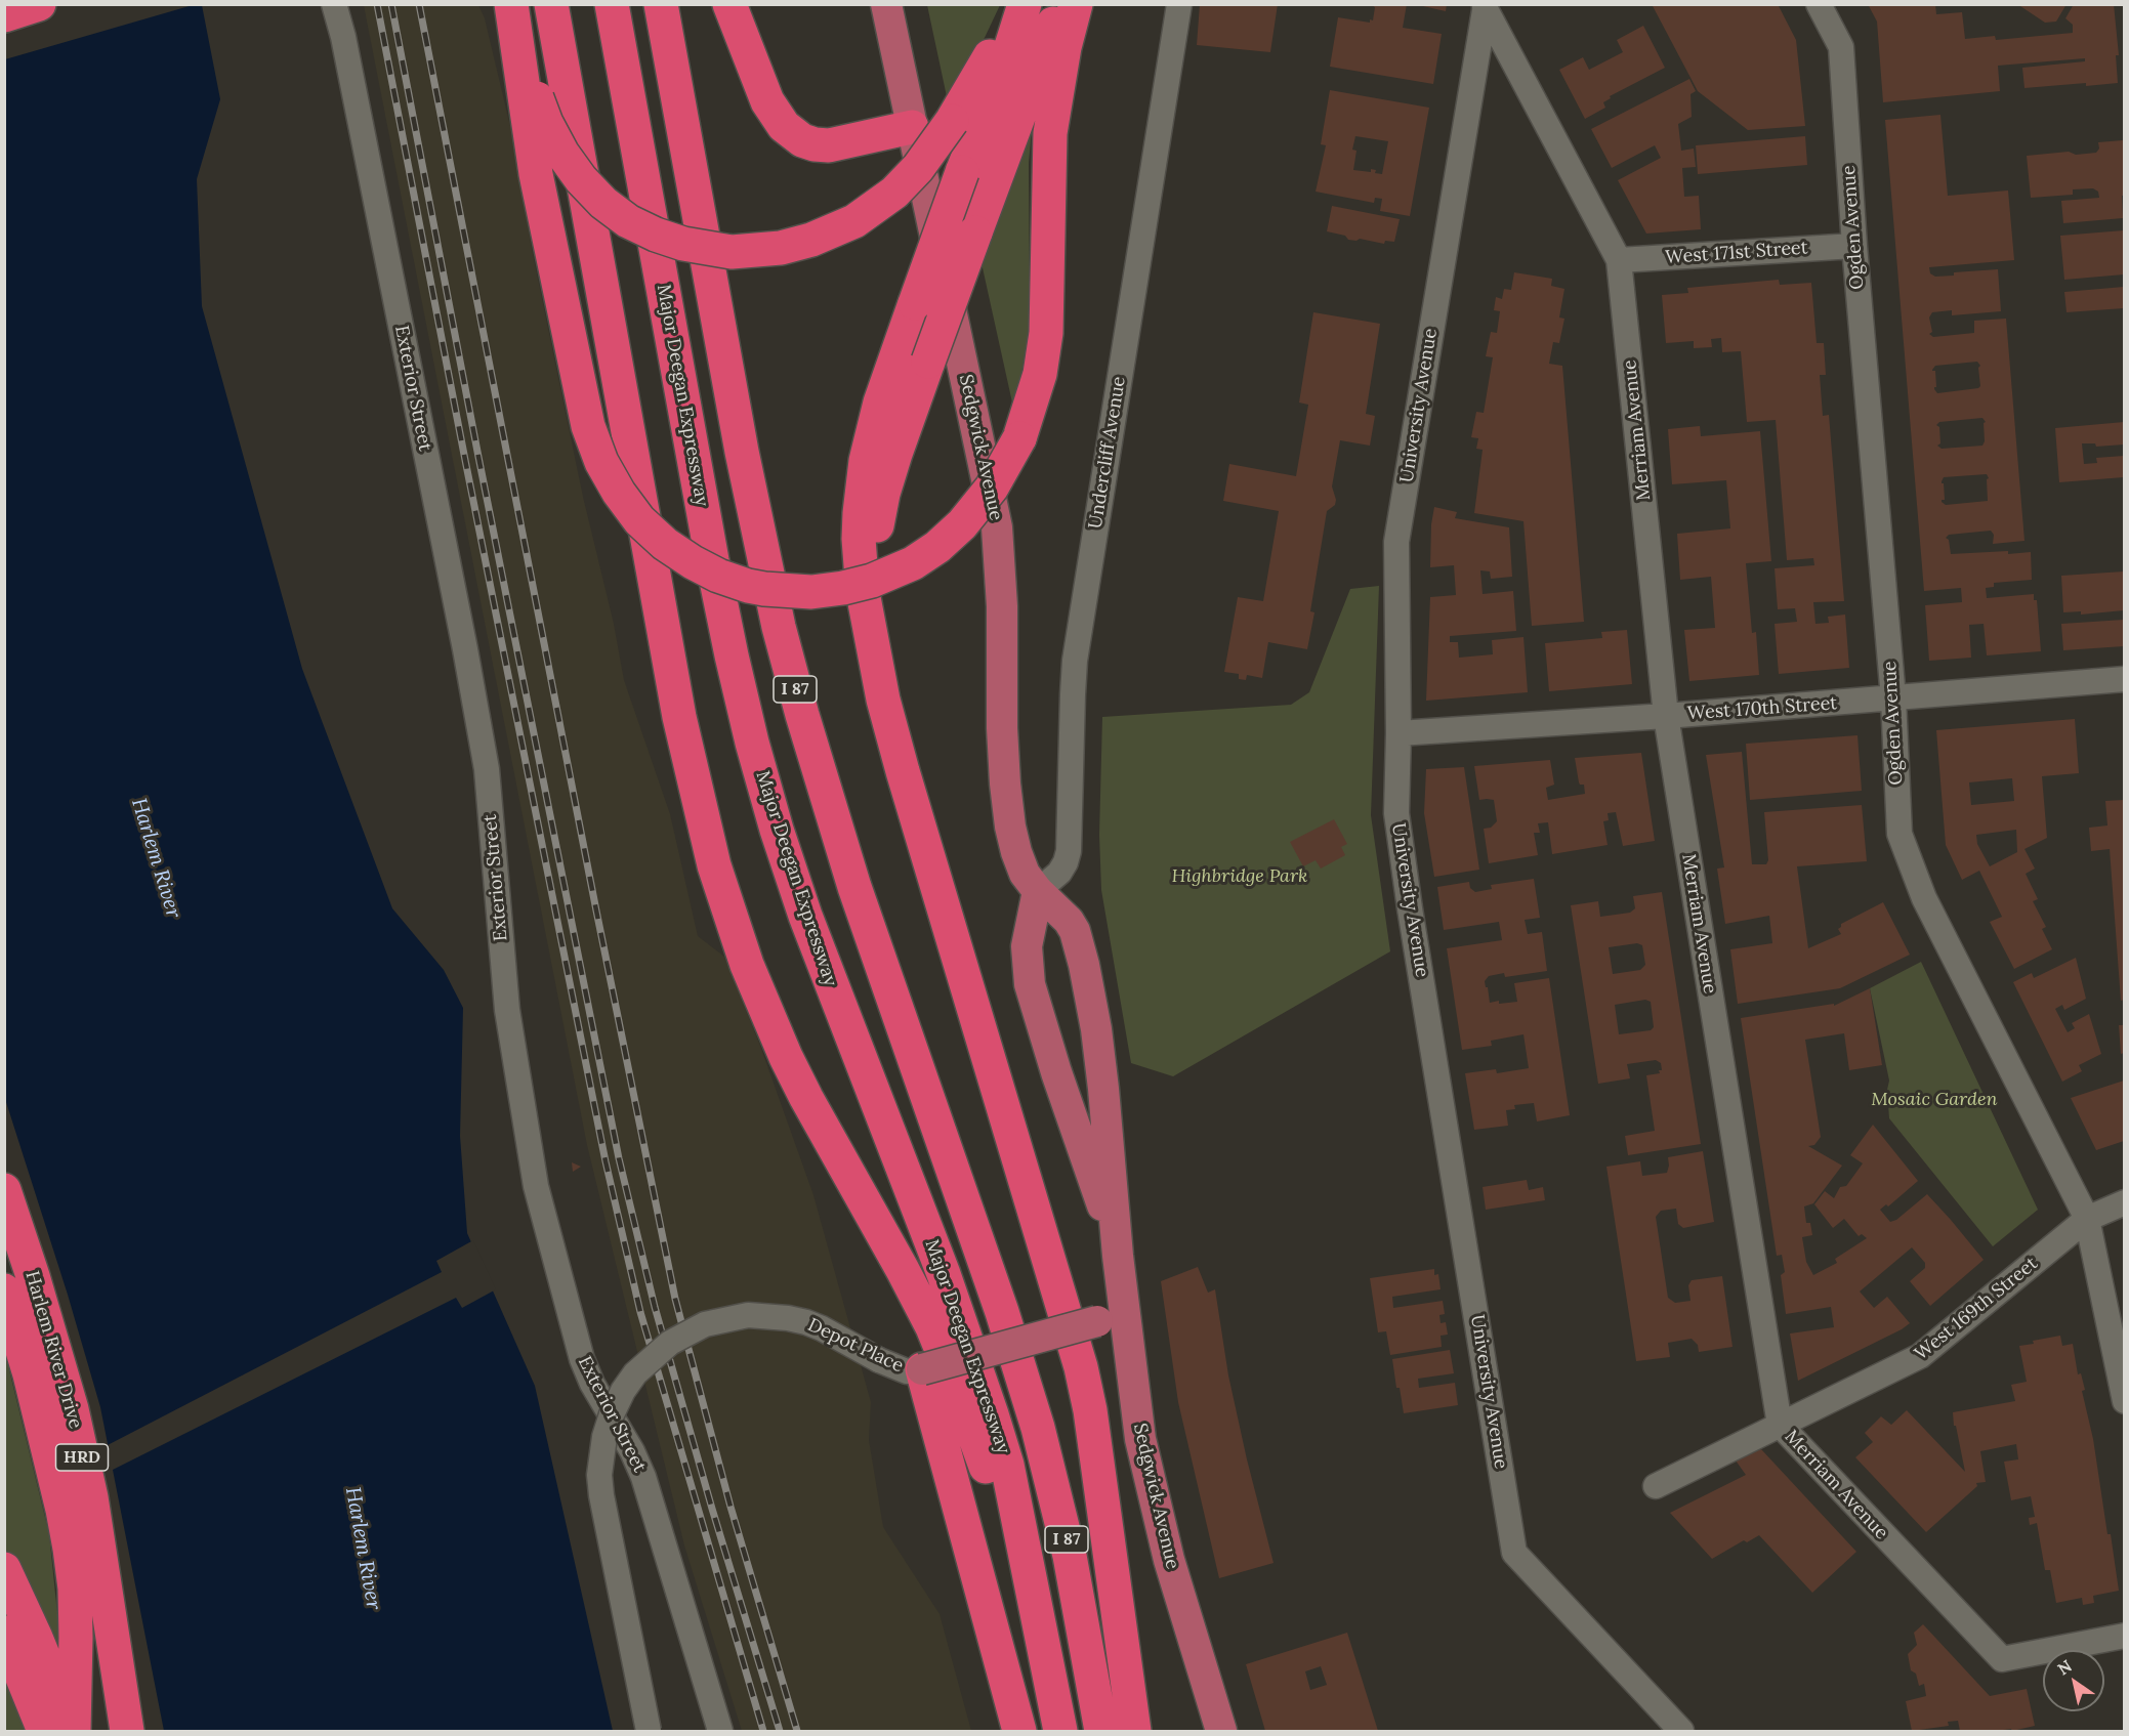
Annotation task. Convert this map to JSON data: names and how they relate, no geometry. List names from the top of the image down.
{
  "streets": {
    "highway": [
      "Major Deegan Expressway",
      "I 87",
      "Harlem River Drive",
      "HRD"
    ],
    "main road": ["Sedgwick Avenue", "Depot Place"],
    "street": [
      "Ogden Avenue",
      "West 171st Street",
      "Exterior Street",
      "University Avenue",
      "Merriam Avenue",
      "Undercliff Avenue",
      "West 170th Street",
      "West 169th Street"
    ]
  },
  "crossings": [
    ["Ogden Avenue", "West 171st Street"],
    ["Ogden Avenue", "West 170th Street"],
    ["Ogden Avenue", "West 169th Street"],
    ["West 171st Street", "Merriam Avenue"],
    ["University Avenue", "Merriam Avenue"],
    ["University Avenue", "West 170th Street"],
    ["Merriam Avenue", "West 170th Street"],
    ["Merriam Avenue", "West 169th Street"],
    ["Sedgwick Avenue", "Undercliff Avenue"],
    ["Sedgwick Avenue", "Depot Place"]
  ],
  "water": ["Harlem River"],
  "parks": ["Highbridge Park", "Mosaic Garden"],
  "north": "top left"
}
